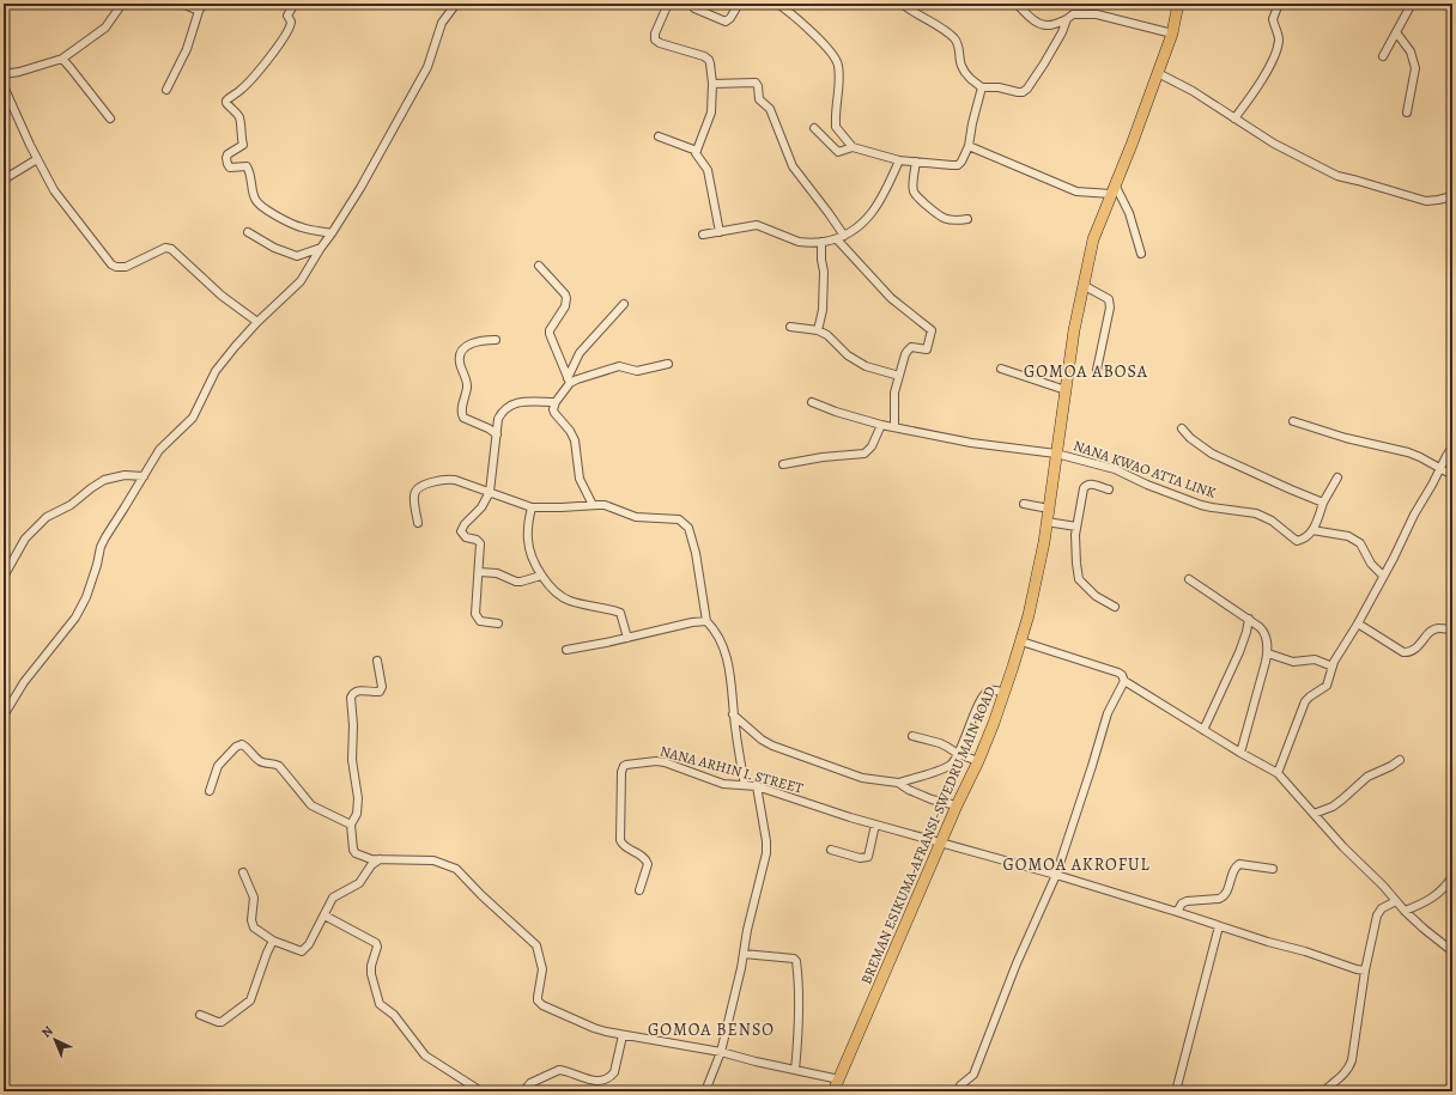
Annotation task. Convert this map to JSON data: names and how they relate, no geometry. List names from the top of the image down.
{
  "streets": {
    "main road": ["BREMAN ESIKUMA-AFRANSI-SWEDRU MAIN ROAD"],
    "street": ["NANA KWAO ATTA LINK", "NANA ARHIN I. STREET"]
  },
  "crossings": [
    ["NANA KWAO ATTA LINK", "BREMAN ESIKUMA-AFRANSI-SWEDRU MAIN ROAD"],
    ["NANA ARHIN I. STREET", "BREMAN ESIKUMA-AFRANSI-SWEDRU MAIN ROAD"]
  ],
  "districts": ["GOMOA ABOSA", "GOMOA AKROFUL", "GOMOA BENSO"],
  "north": "top left"
}
